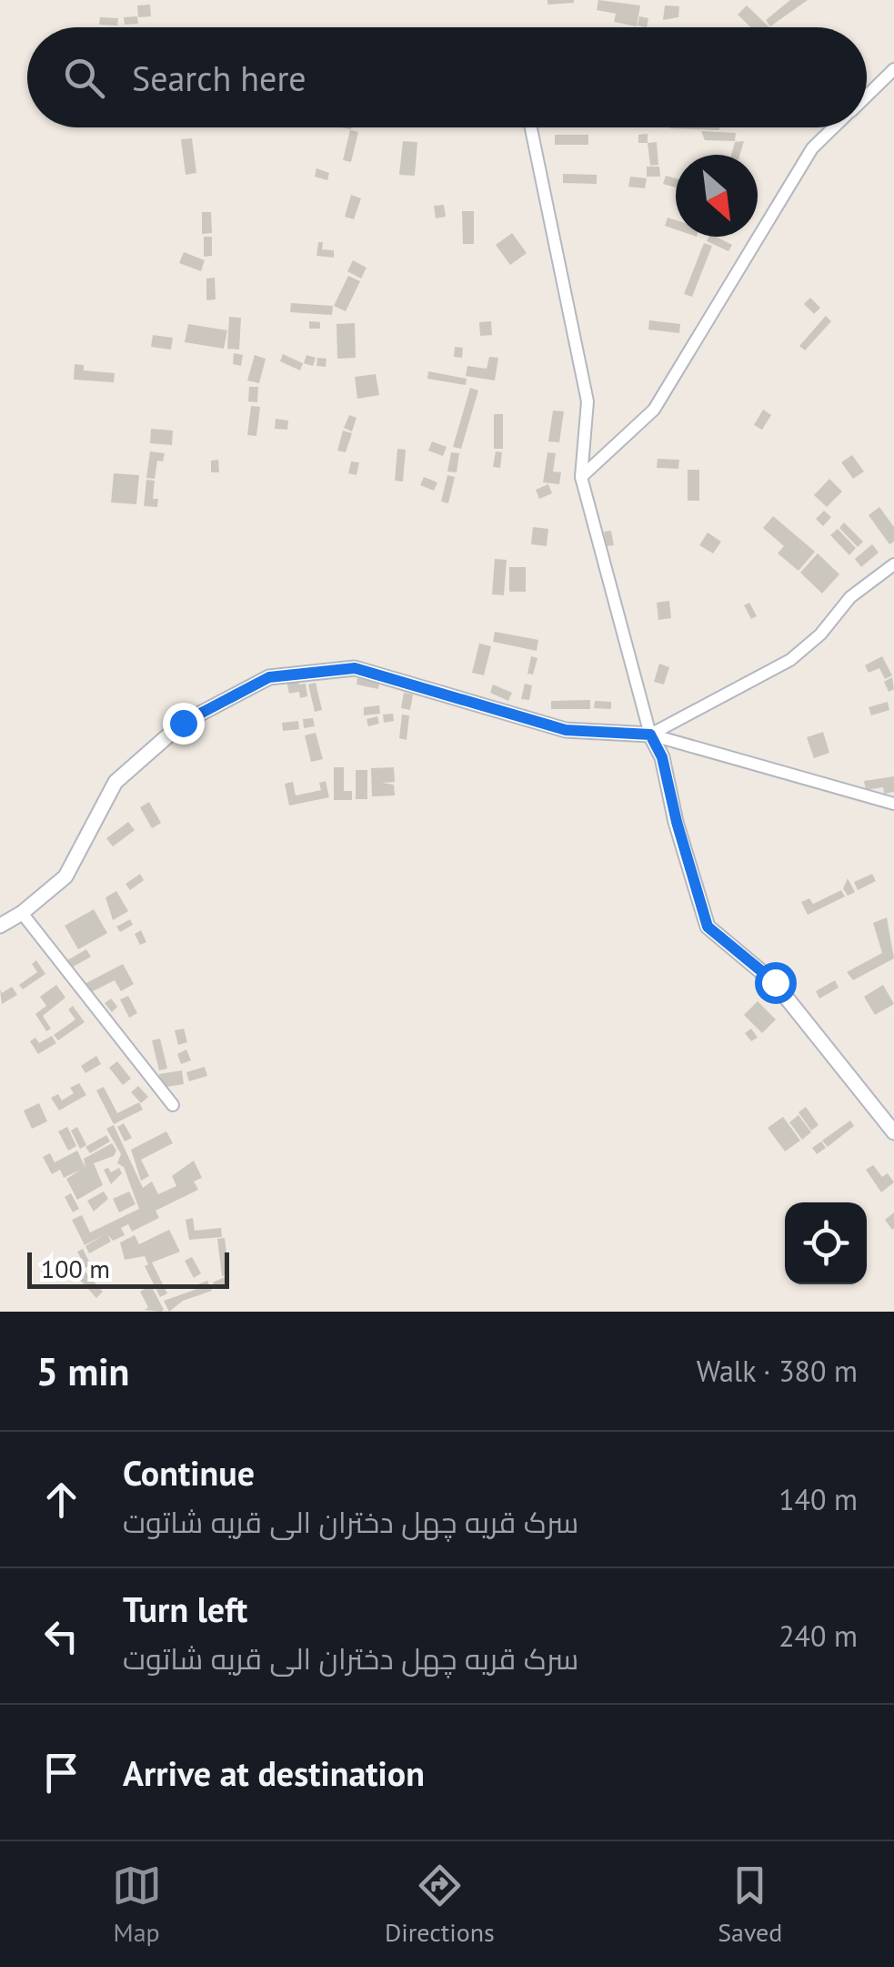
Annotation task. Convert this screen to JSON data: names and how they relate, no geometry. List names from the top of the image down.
{
  "scale_bar": "100 m",
  "north": "bottom right",
  "page": {
    "search": "Search here",
    "scale": "100 m",
    "heading": ["5 min", "Walk · 380 m"],
    "list": [
      ["Continue", "سرک قریه چهل دختران الی قریه شاتوت", "140 m"],
      ["Turn left", "سرک قریه چهل دختران الی قریه شاتوت", "240 m"],
      "Arrive at destination"
    ],
    "nav": ["Map", "Directions", "Saved"]
  }
}
